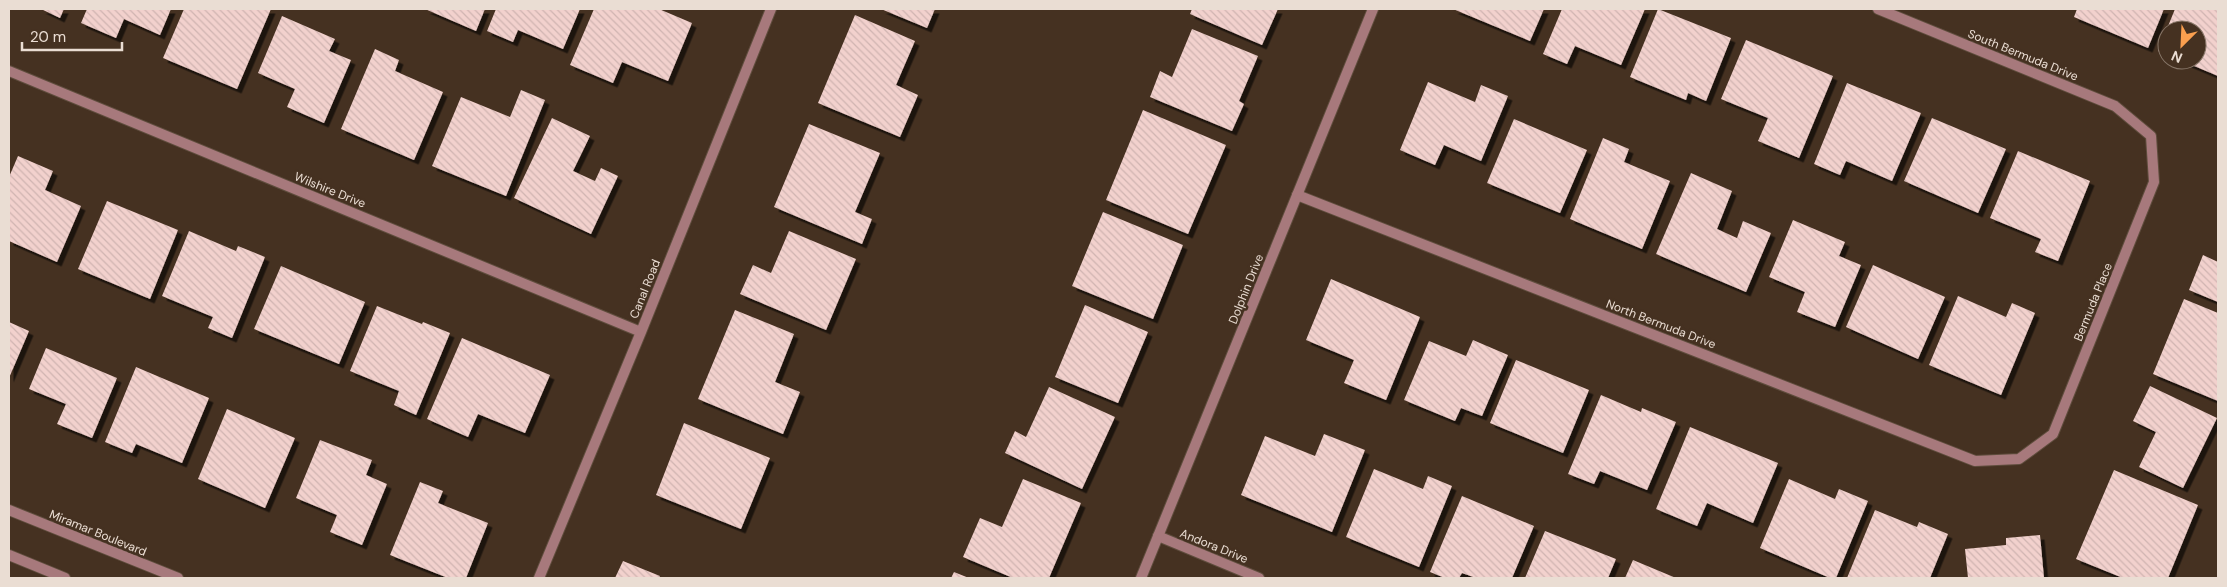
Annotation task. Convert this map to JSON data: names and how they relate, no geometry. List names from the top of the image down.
{
  "streets": {
    "street": [
      "South Bermuda Drive",
      "Wilshire Drive",
      "Canal Road",
      "Dolphin Drive",
      "Bermuda Place",
      "North Bermuda Drive",
      "Miramar Boulevard",
      "Andora Drive"
    ]
  },
  "crossings": [
    ["South Bermuda Drive", "Bermuda Place"],
    ["Wilshire Drive", "Canal Road"],
    ["Dolphin Drive", "North Bermuda Drive"],
    ["Dolphin Drive", "Andora Drive"],
    ["Bermuda Place", "North Bermuda Drive"]
  ],
  "scale_bar": "20 m",
  "north": "bottom left"
}
